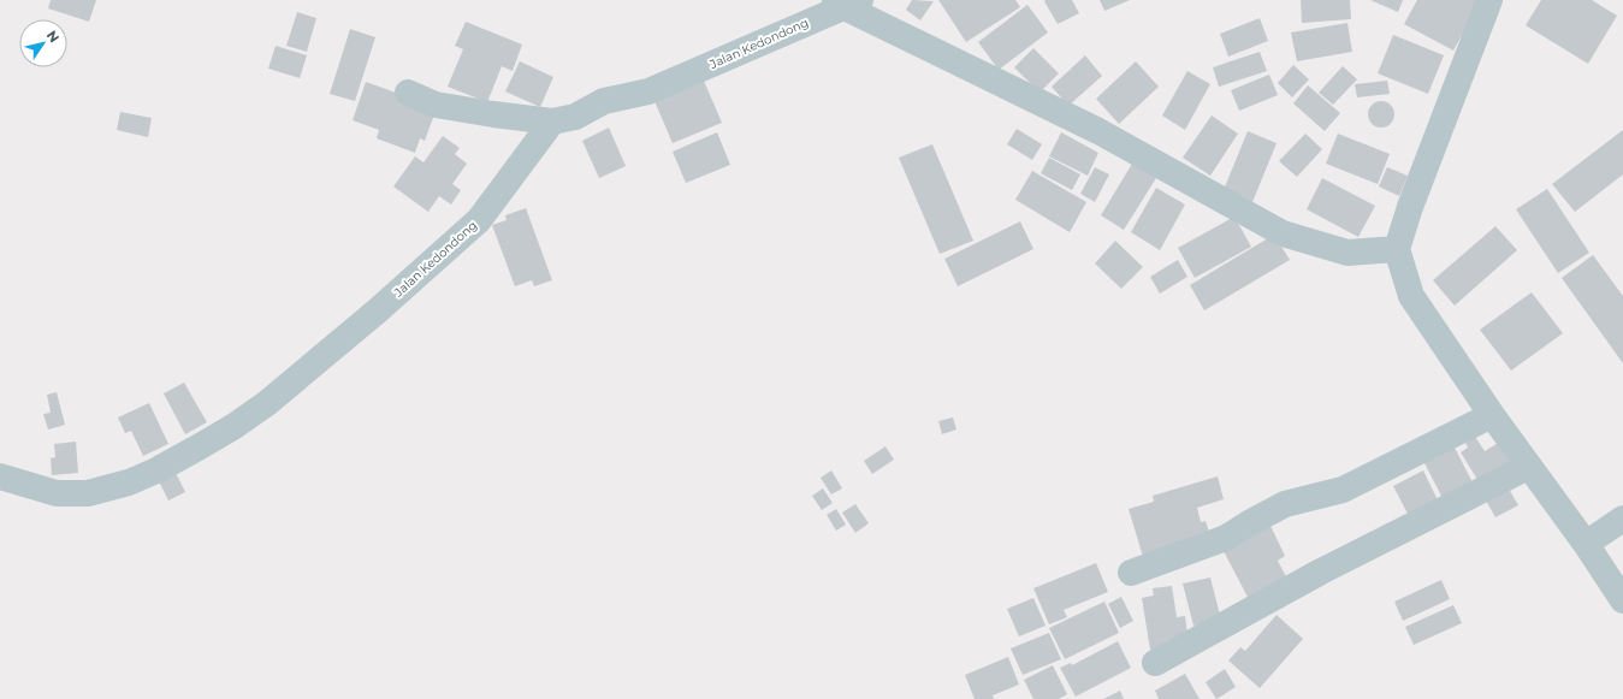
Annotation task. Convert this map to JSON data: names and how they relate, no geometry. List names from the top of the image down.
{
  "streets": {
    "street": ["Jalan Kedondong"]
  },
  "north": "top right"
}
